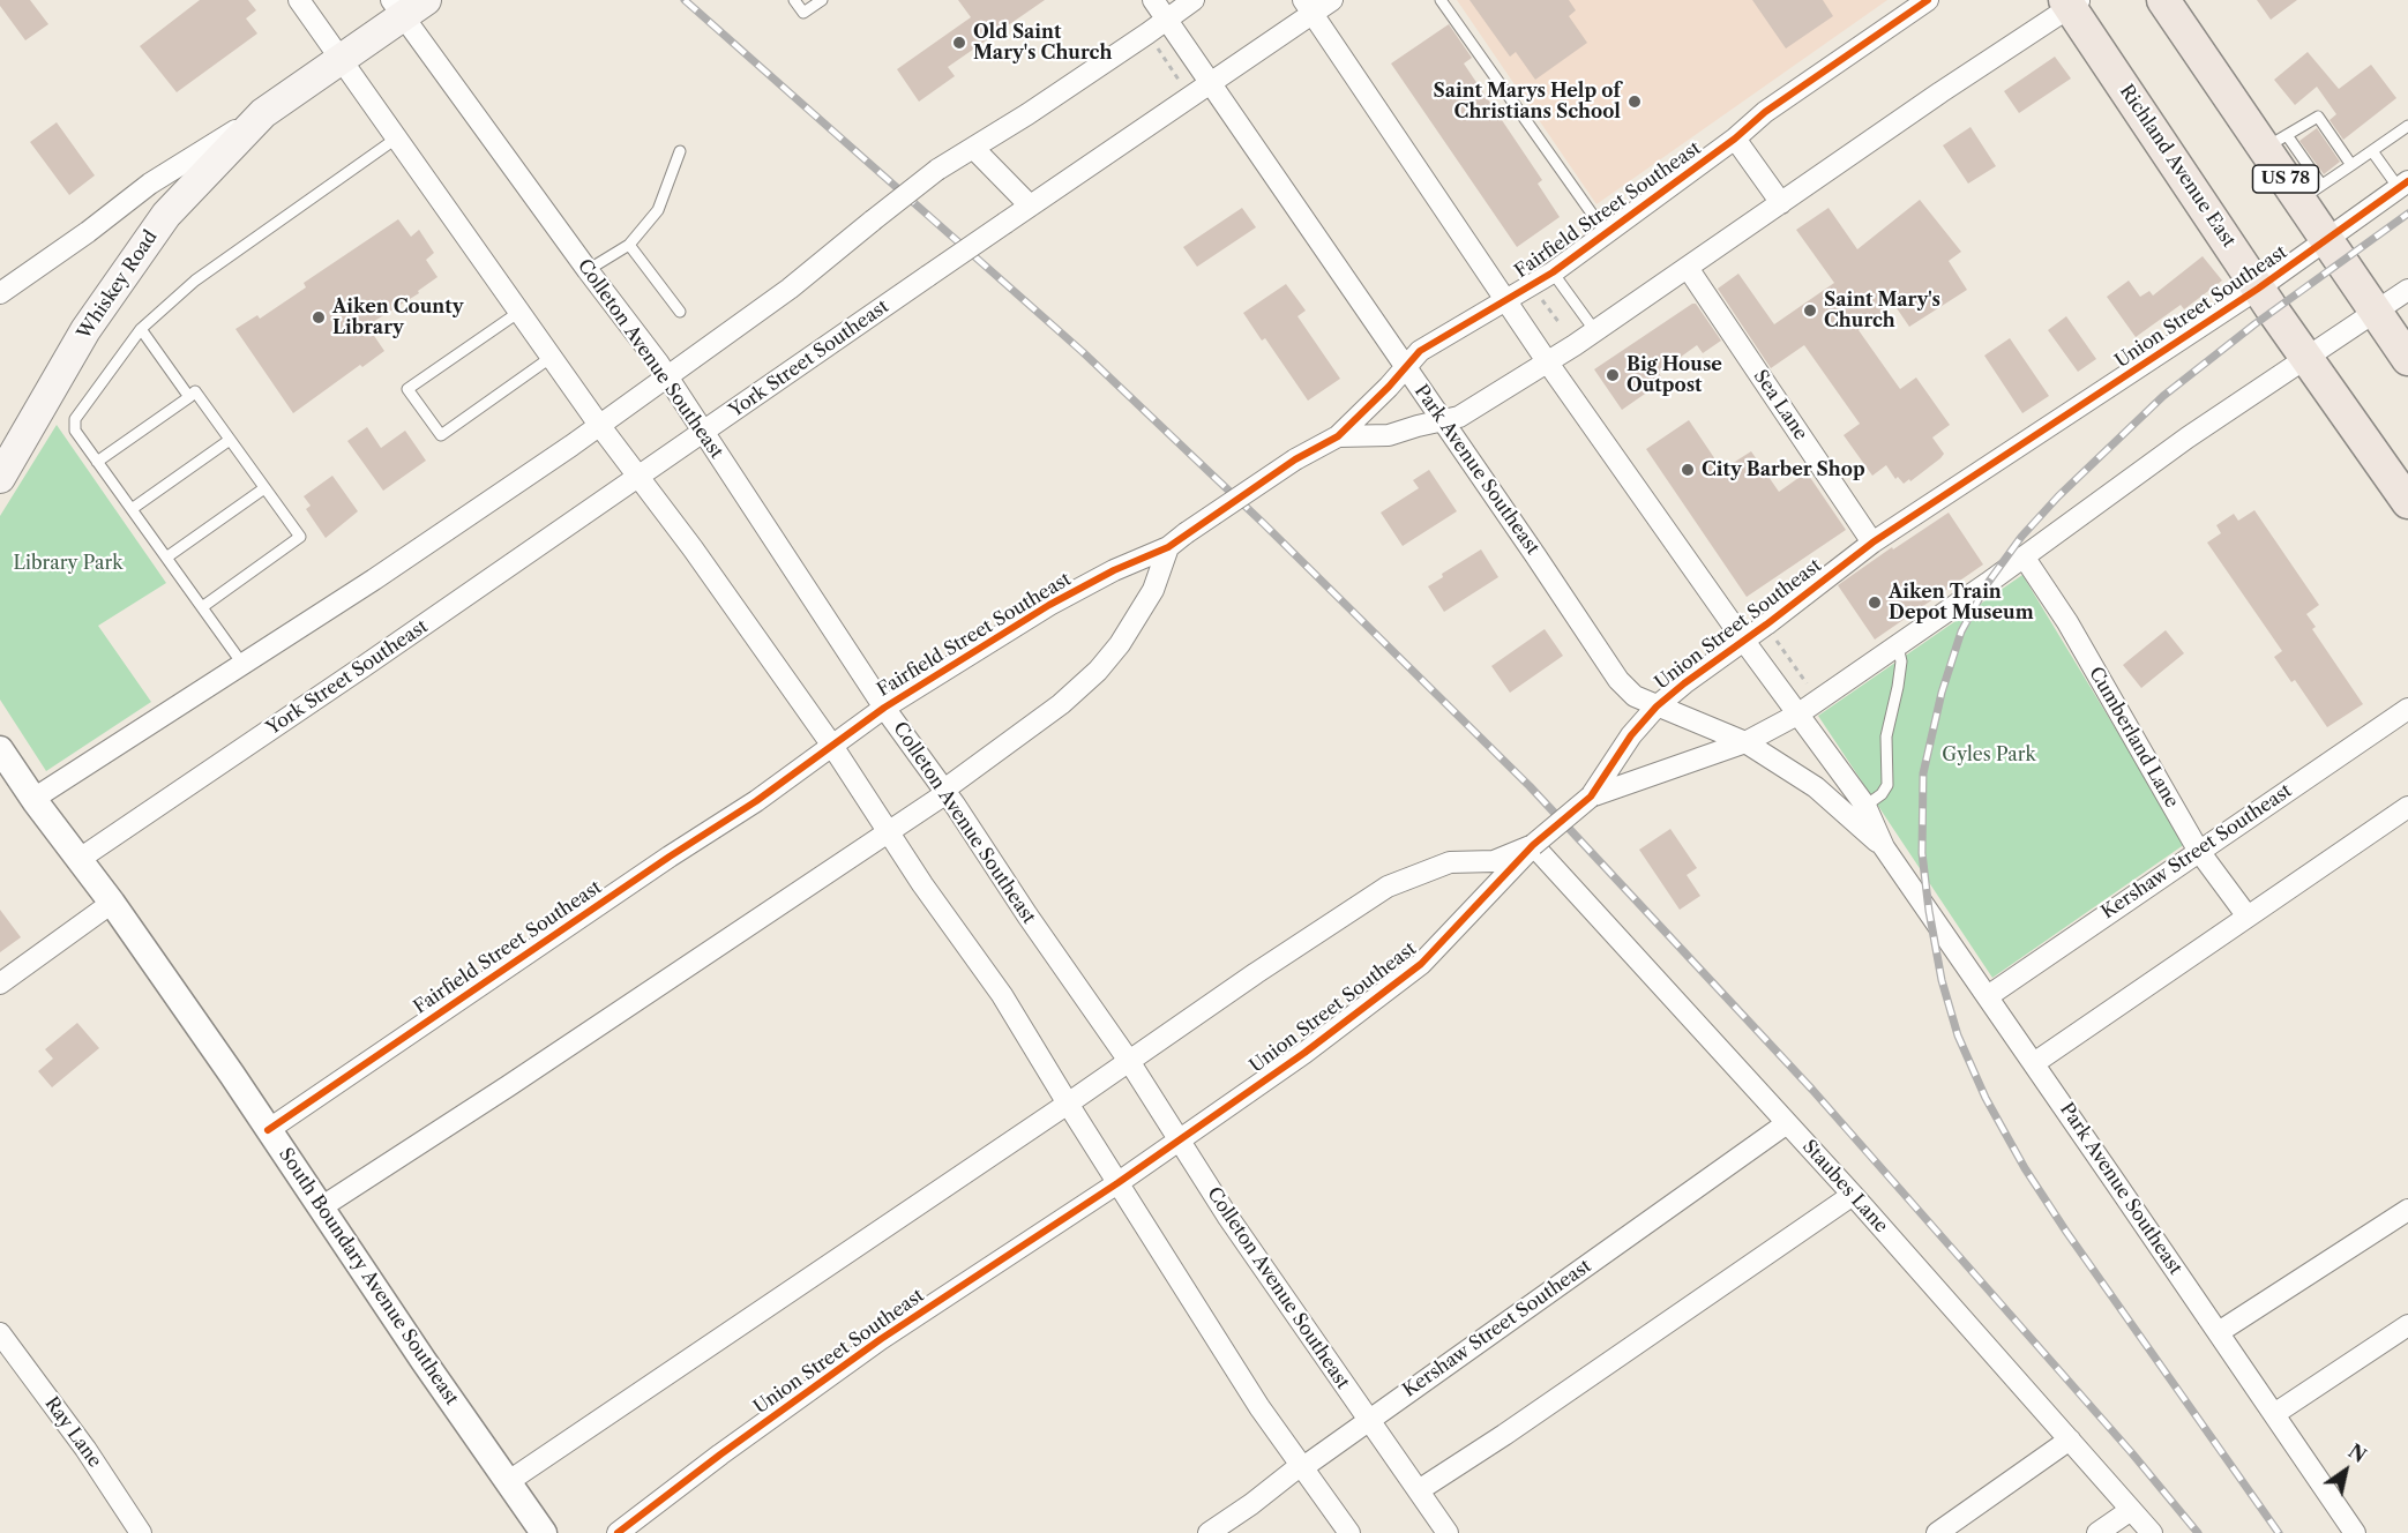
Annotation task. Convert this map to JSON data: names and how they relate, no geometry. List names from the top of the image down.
{
  "streets": {
    "main road": ["Richland Avenue East", "US 78", "Whiskey Road"],
    "street": [
      "Fairfield Street Southeast",
      "Union Street Southeast",
      "Colleton Avenue Southeast",
      "York Street Southeast",
      "Sea Lane",
      "Park Avenue Southeast",
      "Cumberland Lane",
      "Kershaw Street Southeast",
      "Staubes Lane",
      "South Boundary Avenue Southeast",
      "Ray Lane"
    ]
  },
  "crossings": [
    ["Richland Avenue East", "Fairfield Street Southeast"],
    ["Richland Avenue East", "Union Street Southeast"],
    ["US 78", "Union Street Southeast"],
    ["Fairfield Street Southeast", "Colleton Avenue Southeast"],
    ["Fairfield Street Southeast", "Sea Lane"],
    ["Fairfield Street Southeast", "Park Avenue Southeast"],
    ["Fairfield Street Southeast", "South Boundary Avenue Southeast"],
    ["Whiskey Road", "Colleton Avenue Southeast"],
    ["Union Street Southeast", "Colleton Avenue Southeast"],
    ["Union Street Southeast", "Sea Lane"],
    ["Union Street Southeast", "Park Avenue Southeast"],
    ["Union Street Southeast", "Cumberland Lane"],
    ["Union Street Southeast", "Staubes Lane"],
    ["Union Street Southeast", "South Boundary Avenue Southeast"],
    ["Colleton Avenue Southeast", "York Street Southeast"],
    ["Colleton Avenue Southeast", "Kershaw Street Southeast"],
    ["York Street Southeast", "Park Avenue Southeast"],
    ["York Street Southeast", "South Boundary Avenue Southeast"],
    ["Park Avenue Southeast", "Kershaw Street Southeast"],
    ["Cumberland Lane", "Kershaw Street Southeast"],
    ["Kershaw Street Southeast", "Staubes Lane"]
  ],
  "parks": ["Library Park", "Gyles Park"],
  "places": [
    "Old Saint Mary's Church",
    "Saint Marys Help of Christians School",
    "Saint Mary's Church",
    "Aiken County Library",
    "Big House Outpost",
    "City Barber Shop",
    "Aiken Train Depot Museum"
  ],
  "north": "top right"
}
